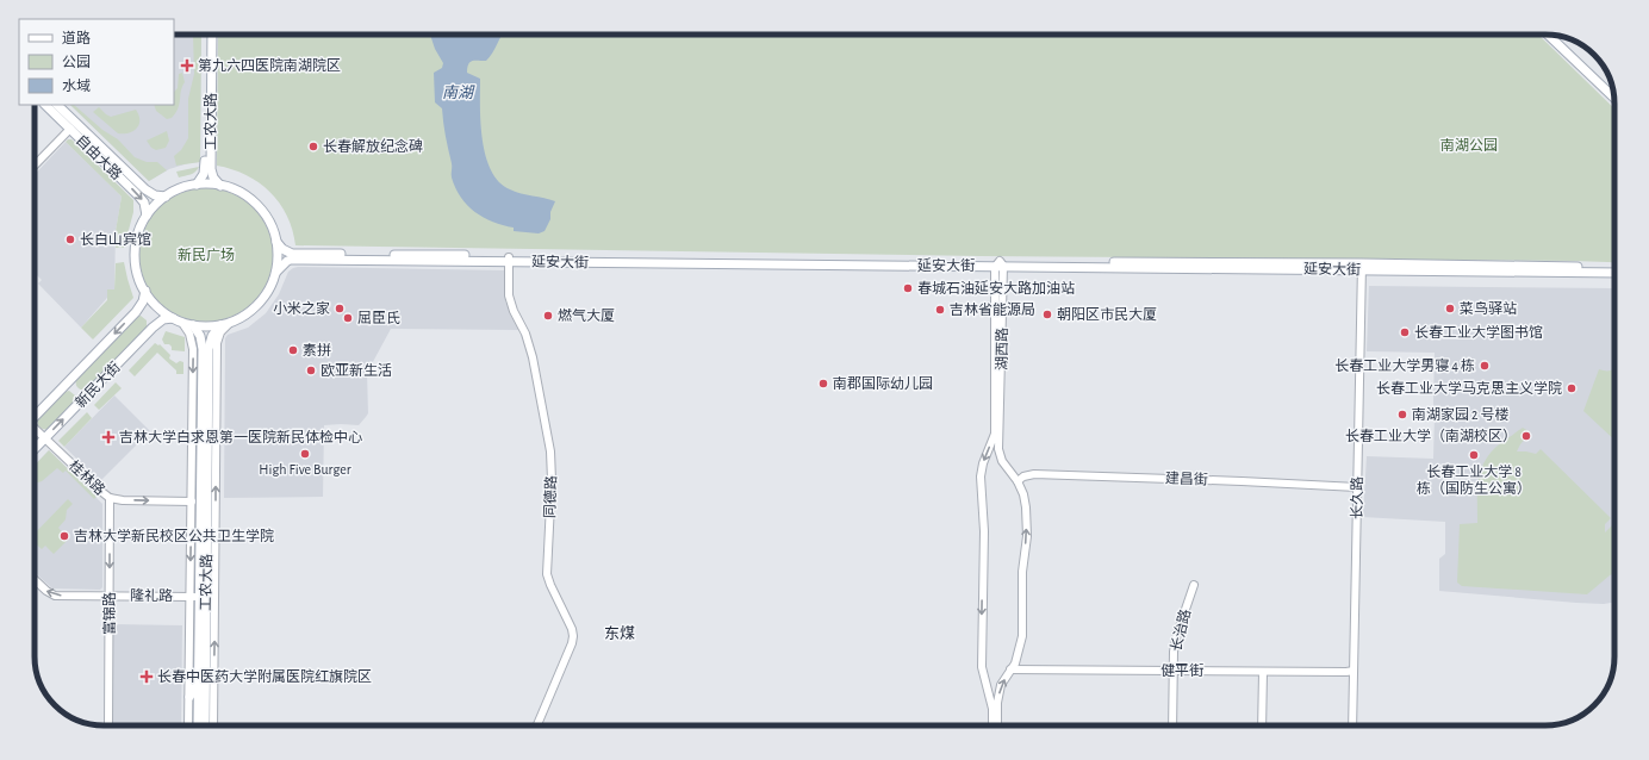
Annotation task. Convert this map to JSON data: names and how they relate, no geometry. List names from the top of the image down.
{
  "streets": {
    "main road": [
      "工农大路",
      "自由大路",
      "延安大街",
      "新民大街"
    ],
    "street": [
      "湖西路",
      "桂林路",
      "建昌街",
      "同德路",
      "长久路",
      "隆礼路",
      "富锦路",
      "长治路",
      "健平街"
    ]
  },
  "crossings": [
    ["工农大路", "自由大路"],
    ["工农大路", "延安大街"],
    ["工农大路", "新民大街"],
    ["工农大路", "隆礼路"],
    ["自由大路", "延安大街"],
    ["自由大路", "新民大街"],
    ["延安大街", "湖西路"],
    ["延安大街", "新民大街"],
    ["延安大街", "同德路"],
    ["延安大街", "长久路"],
    ["湖西路", "建昌街"],
    ["湖西路", "健平街"],
    ["新民大街", "桂林路"],
    ["桂林路", "富锦路"],
    ["建昌街", "长久路"],
    ["长久路", "健平街"],
    ["隆礼路", "富锦路"],
    ["长治路", "健平街"]
  ],
  "one_way": ["桂林路", "隆礼路", "富锦路"],
  "districts": ["东煤"],
  "water": ["南湖"],
  "parks": ["南湖公园", "新民广场"],
  "places": {
    "health": ["第九六四医院南湖院区", "吉林大学白求恩第一医院新民体检中心", "长春中医药大学附属医院红旗院区"],
    "other": [
      "长春解放纪念碑",
      "长白山宾馆",
      "春城石油延安大路加油站",
      "小米之家",
      "菜鸟驿站",
      "吉林省能源局",
      "朝阳区市民大厦",
      "燃气大厦",
      "屈臣氏",
      "长春工业大学图书馆",
      "素拼",
      "长春工业大学男寝 4 栋",
      "欧亚新生活",
      "南郡国际幼儿园",
      "长春工业大学马克思主义学院",
      "南湖家园 2 号楼",
      "长春工业大学（南湖校区）",
      "High Five Burger",
      "长春工业大学 8 栋（国防生公寓）",
      "吉林大学新民校区公共卫生学院"
    ]
  },
  "legend": ["道路", "公园", "水域"]
}
